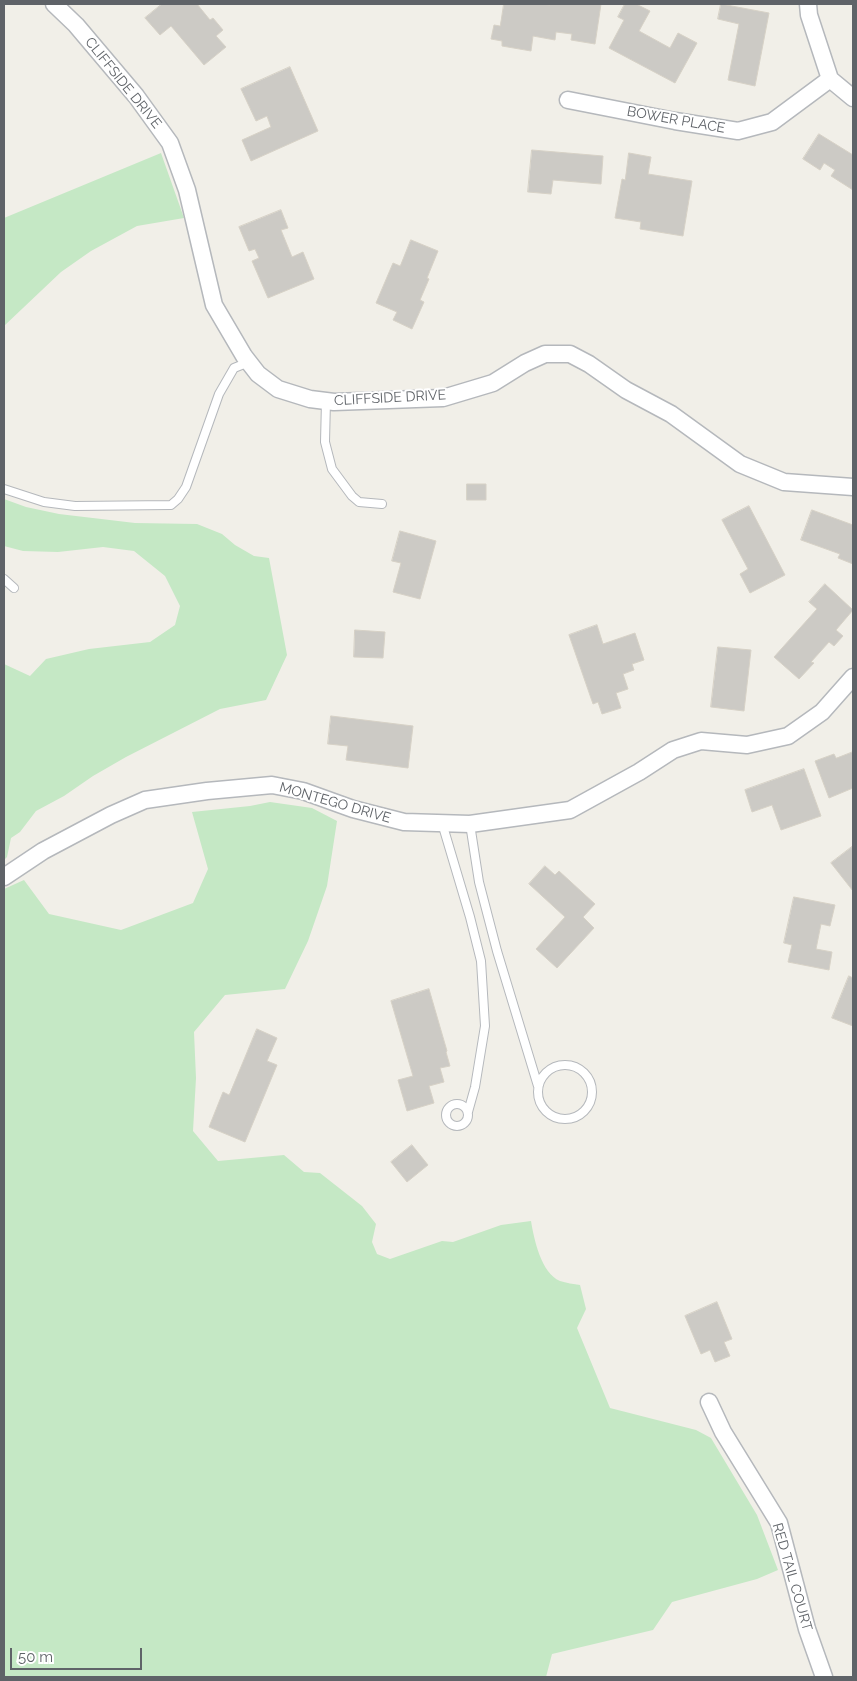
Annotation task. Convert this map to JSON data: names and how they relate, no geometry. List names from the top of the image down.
{
  "streets": {
    "street": [
      "CLIFFSIDE DRIVE",
      "BOWER PLACE",
      "MONTEGO DRIVE",
      "RED TAIL COURT"
    ]
  },
  "scale_bar": "50 m"
}
